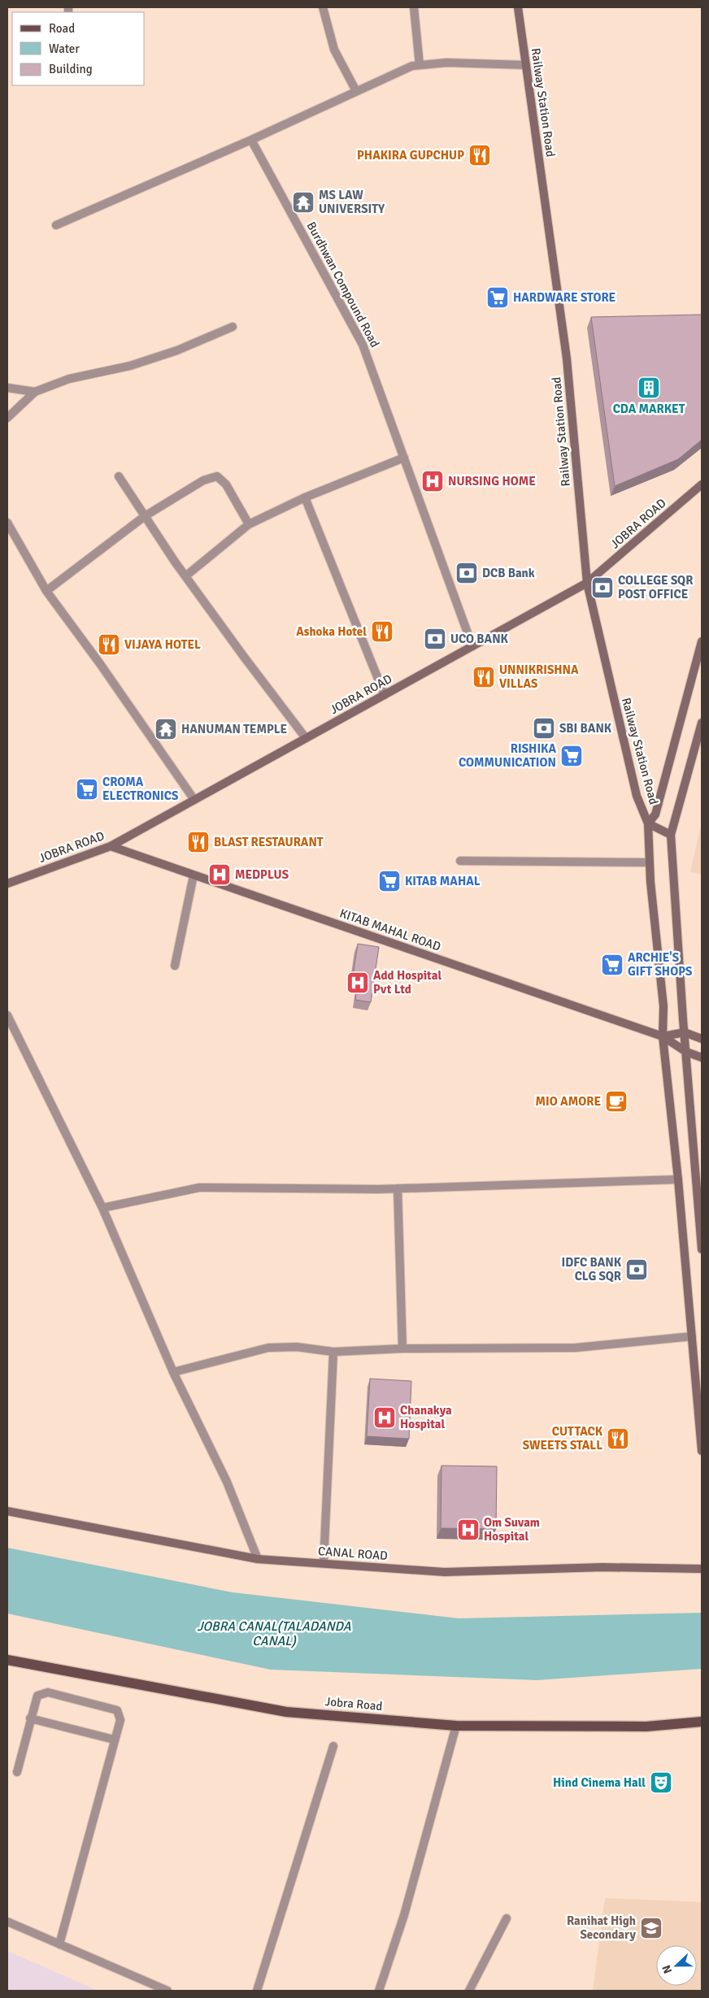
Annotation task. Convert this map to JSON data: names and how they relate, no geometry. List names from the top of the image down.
{
  "streets": {
    "main road": ["Jobra Road"],
    "street": [
      "Railway Station Road",
      "Burdhwan Compound Road",
      "JOBRA ROAD",
      "KITAB MAHAL ROAD",
      "CANAL ROAD"
    ]
  },
  "crossings": [
    ["Railway Station Road", "JOBRA ROAD"],
    ["Burdhwan Compound Road", "JOBRA ROAD"],
    ["JOBRA ROAD", "KITAB MAHAL ROAD"]
  ],
  "water": ["JOBRA CANAL(TALADANDA CANAL)"],
  "places": {
    "restaurant": [
      "PHAKIRA GUPCHUP",
      "Ashoka Hotel",
      "VIJAYA HOTEL",
      "UNNIKRISHNA VILLAS",
      "BLAST RESTAURANT",
      "CUTTACK SWEETS STALL"
    ],
    "temple": ["MS LAW UNIVERSITY", "HANUMAN TEMPLE"],
    "supermarket": [
      "HARDWARE STORE",
      "RISHIKA COMMUNICATION",
      "CROMA ELECTRONICS",
      "KITAB MAHAL",
      "ARCHIE'S GIFT SHOPS"
    ],
    "building": ["CDA MARKET"],
    "hospital": [
      "NURSING HOME",
      "MEDPLUS",
      "Add Hospital Pvt Ltd",
      "Chanakya Hospital",
      "Om Suvam Hospital"
    ],
    "bank": [
      "DCB Bank",
      "COLLEGE SQR POST OFFICE",
      "UCO BANK",
      "SBI BANK",
      "IDFC BANK CLG SQR"
    ],
    "cafe": ["MIO AMORE"],
    "theatre": ["Hind Cinema Hall"],
    "school or university": ["Ranihat High Secondary"]
  },
  "legend": ["Road", "Water", "Building"],
  "north": "left"
}
